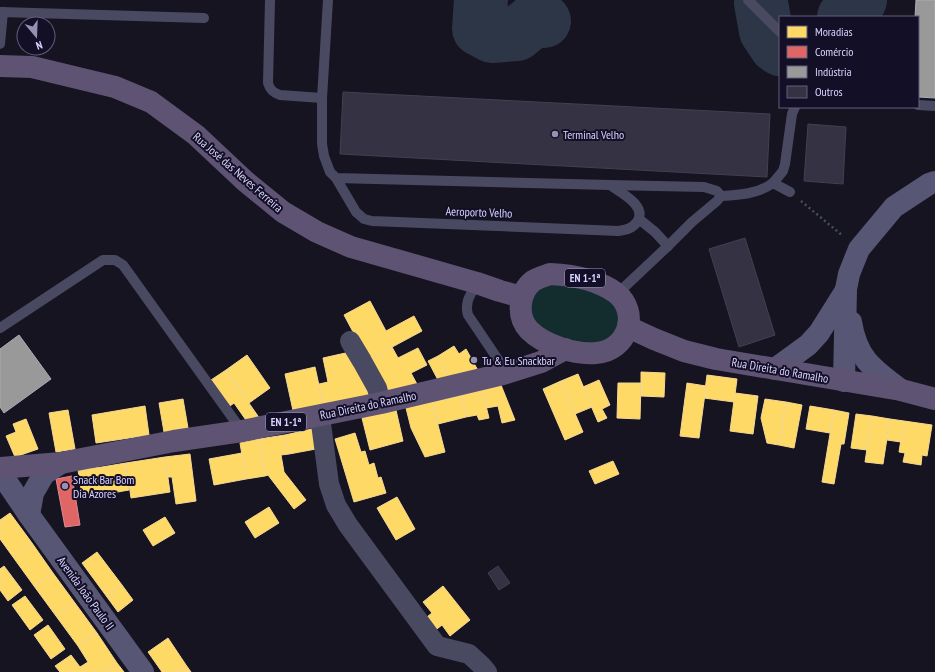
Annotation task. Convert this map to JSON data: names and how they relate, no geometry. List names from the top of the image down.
{
  "streets": {
    "main road": ["Rua José das Neves Ferreira", "EN 1-1ª", "Rua Direita do Ramalho"],
    "street": ["Avenida João Paulo II"],
    "lane": ["Aeroporto Velho"]
  },
  "crossings": [
    ["Rua José das Neves Ferreira", "EN 1-1ª"],
    ["Rua José das Neves Ferreira", "Rua Direita do Ramalho"],
    ["EN 1-1ª", "Rua Direita do Ramalho"]
  ],
  "places": ["Terminal Velho", "Tu & Eu Snackbar", "Snack Bar Bom Dia Azores"],
  "legend": [
    "Moradias",
    "Comércio",
    "Indústria",
    "Outros"
  ],
  "north": "bottom"
}
